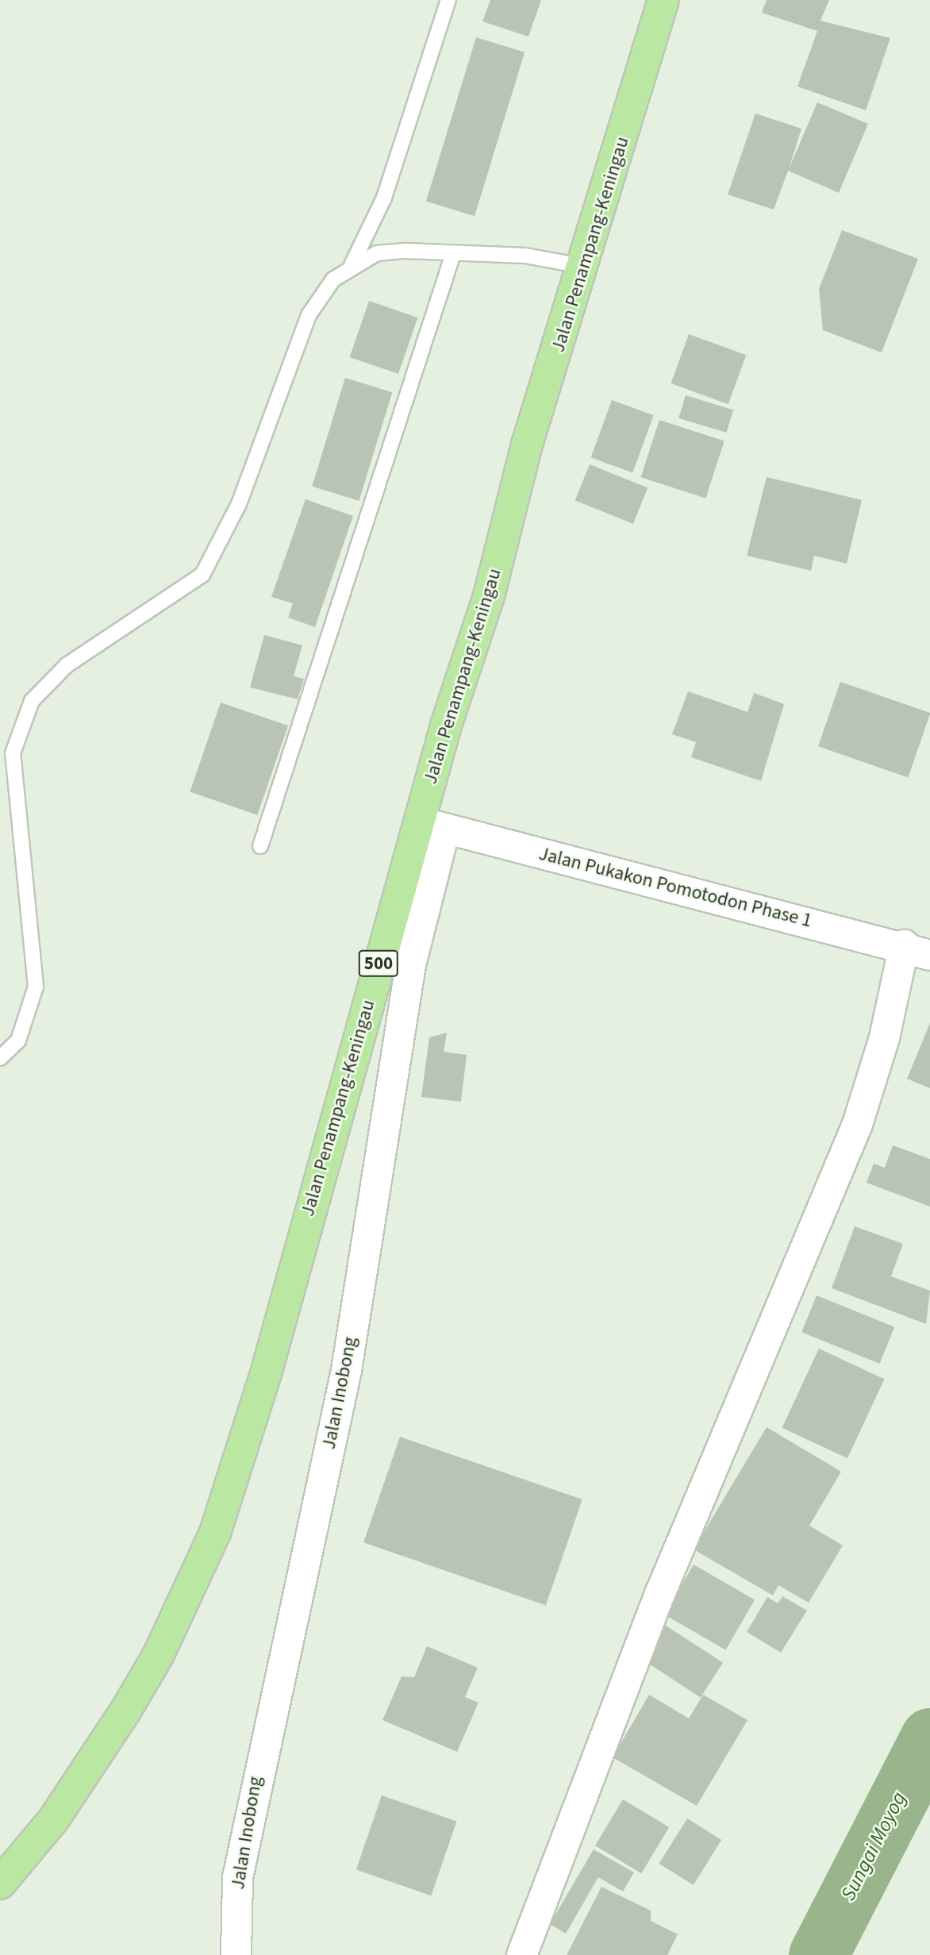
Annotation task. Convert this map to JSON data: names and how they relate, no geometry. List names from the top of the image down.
{
  "streets": {
    "main road": ["Jalan Penampang-Keningau", "500"],
    "street": ["Jalan Pukakon Pomotodon Phase 1", "Jalan Inobong"]
  },
  "crossings": [
    ["Jalan Penampang-Keningau", "Jalan Pukakon Pomotodon Phase 1"],
    ["Jalan Penampang-Keningau", "Jalan Inobong"],
    ["Jalan Pukakon Pomotodon Phase 1", "Jalan Inobong"]
  ],
  "water": ["Sungai Moyog"]
}
